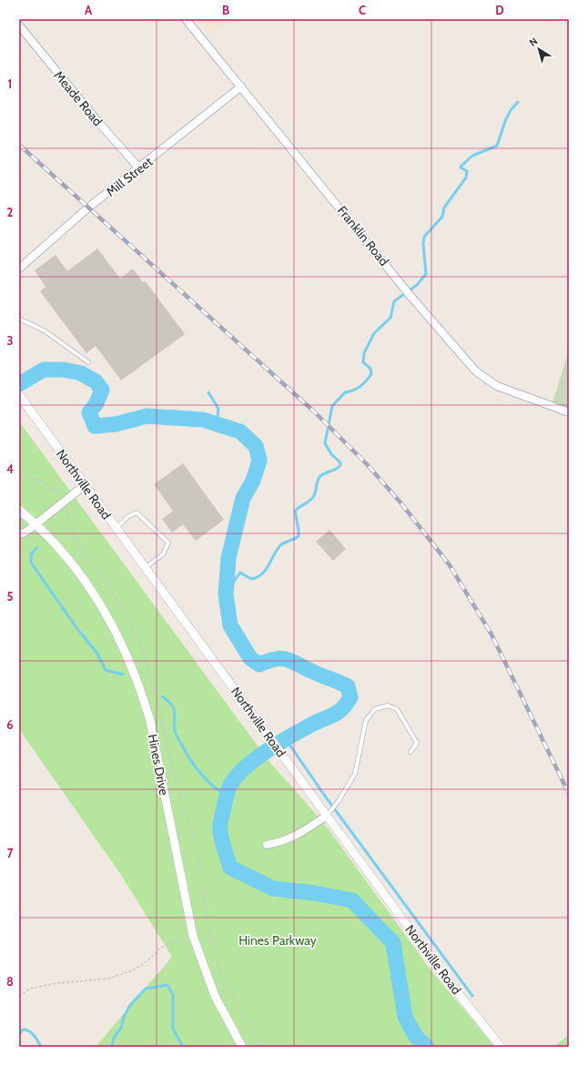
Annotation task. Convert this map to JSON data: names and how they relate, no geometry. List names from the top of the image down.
{
  "streets": {
    "street": [
      "Meade Road",
      "Mill Street",
      "Franklin Road",
      "Northville Road",
      "Hines Drive"
    ]
  },
  "crossings": [
    ["Meade Road", "Mill Street"],
    ["Mill Street", "Franklin Road"]
  ],
  "parks": ["Hines Parkway"],
  "north": "top left",
  "grid": {
    "columns": [
      "A",
      "B",
      "C",
      "D"
    ],
    "rows": [
      "1",
      "2",
      "3",
      "4",
      "5",
      "6",
      "7",
      "8"
    ]
  }
}
